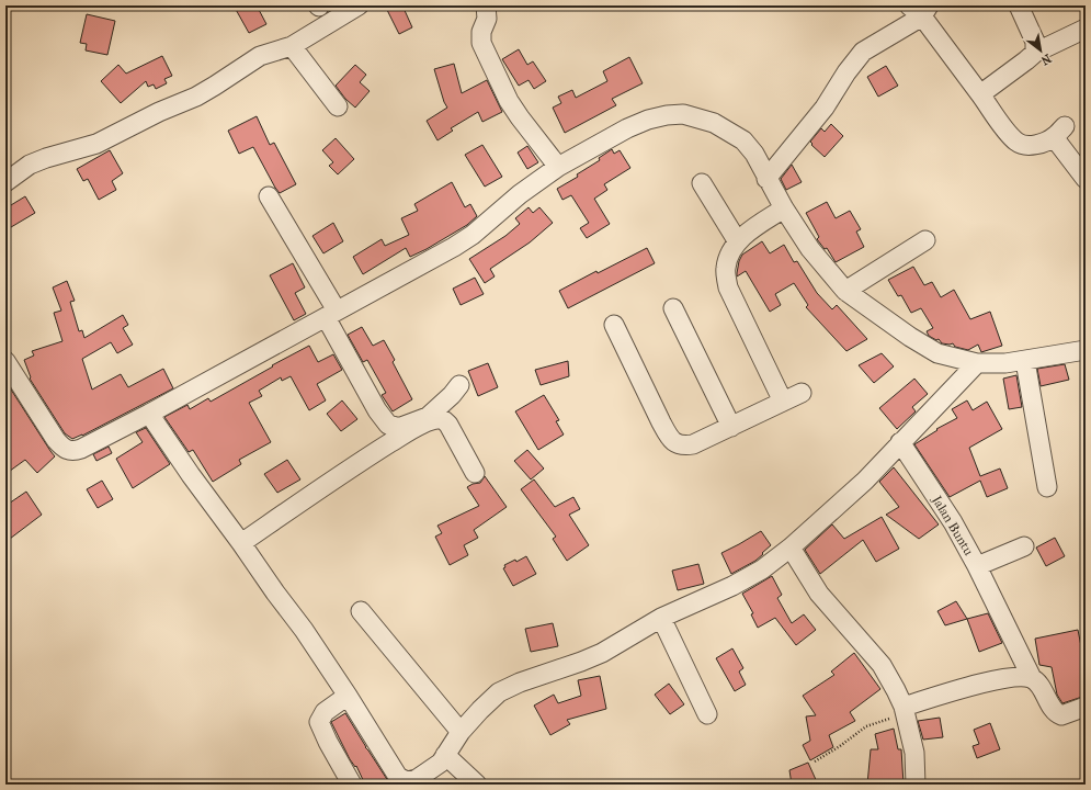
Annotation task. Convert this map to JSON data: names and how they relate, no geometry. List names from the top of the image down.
{
  "streets": {
    "street": ["Jalan Buntu"]
  },
  "north": "bottom right"
}
